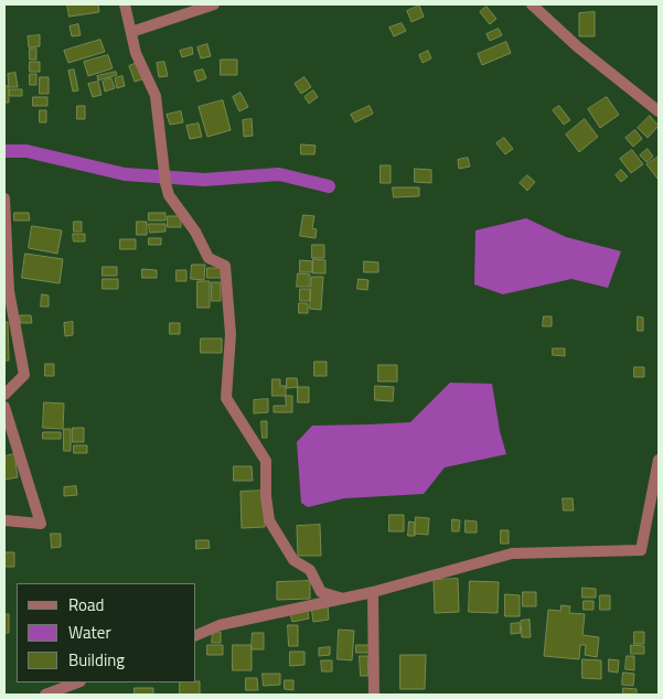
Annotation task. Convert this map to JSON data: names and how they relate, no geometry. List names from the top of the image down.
{
  "legend": ["Road", "Water", "Building"]
}
